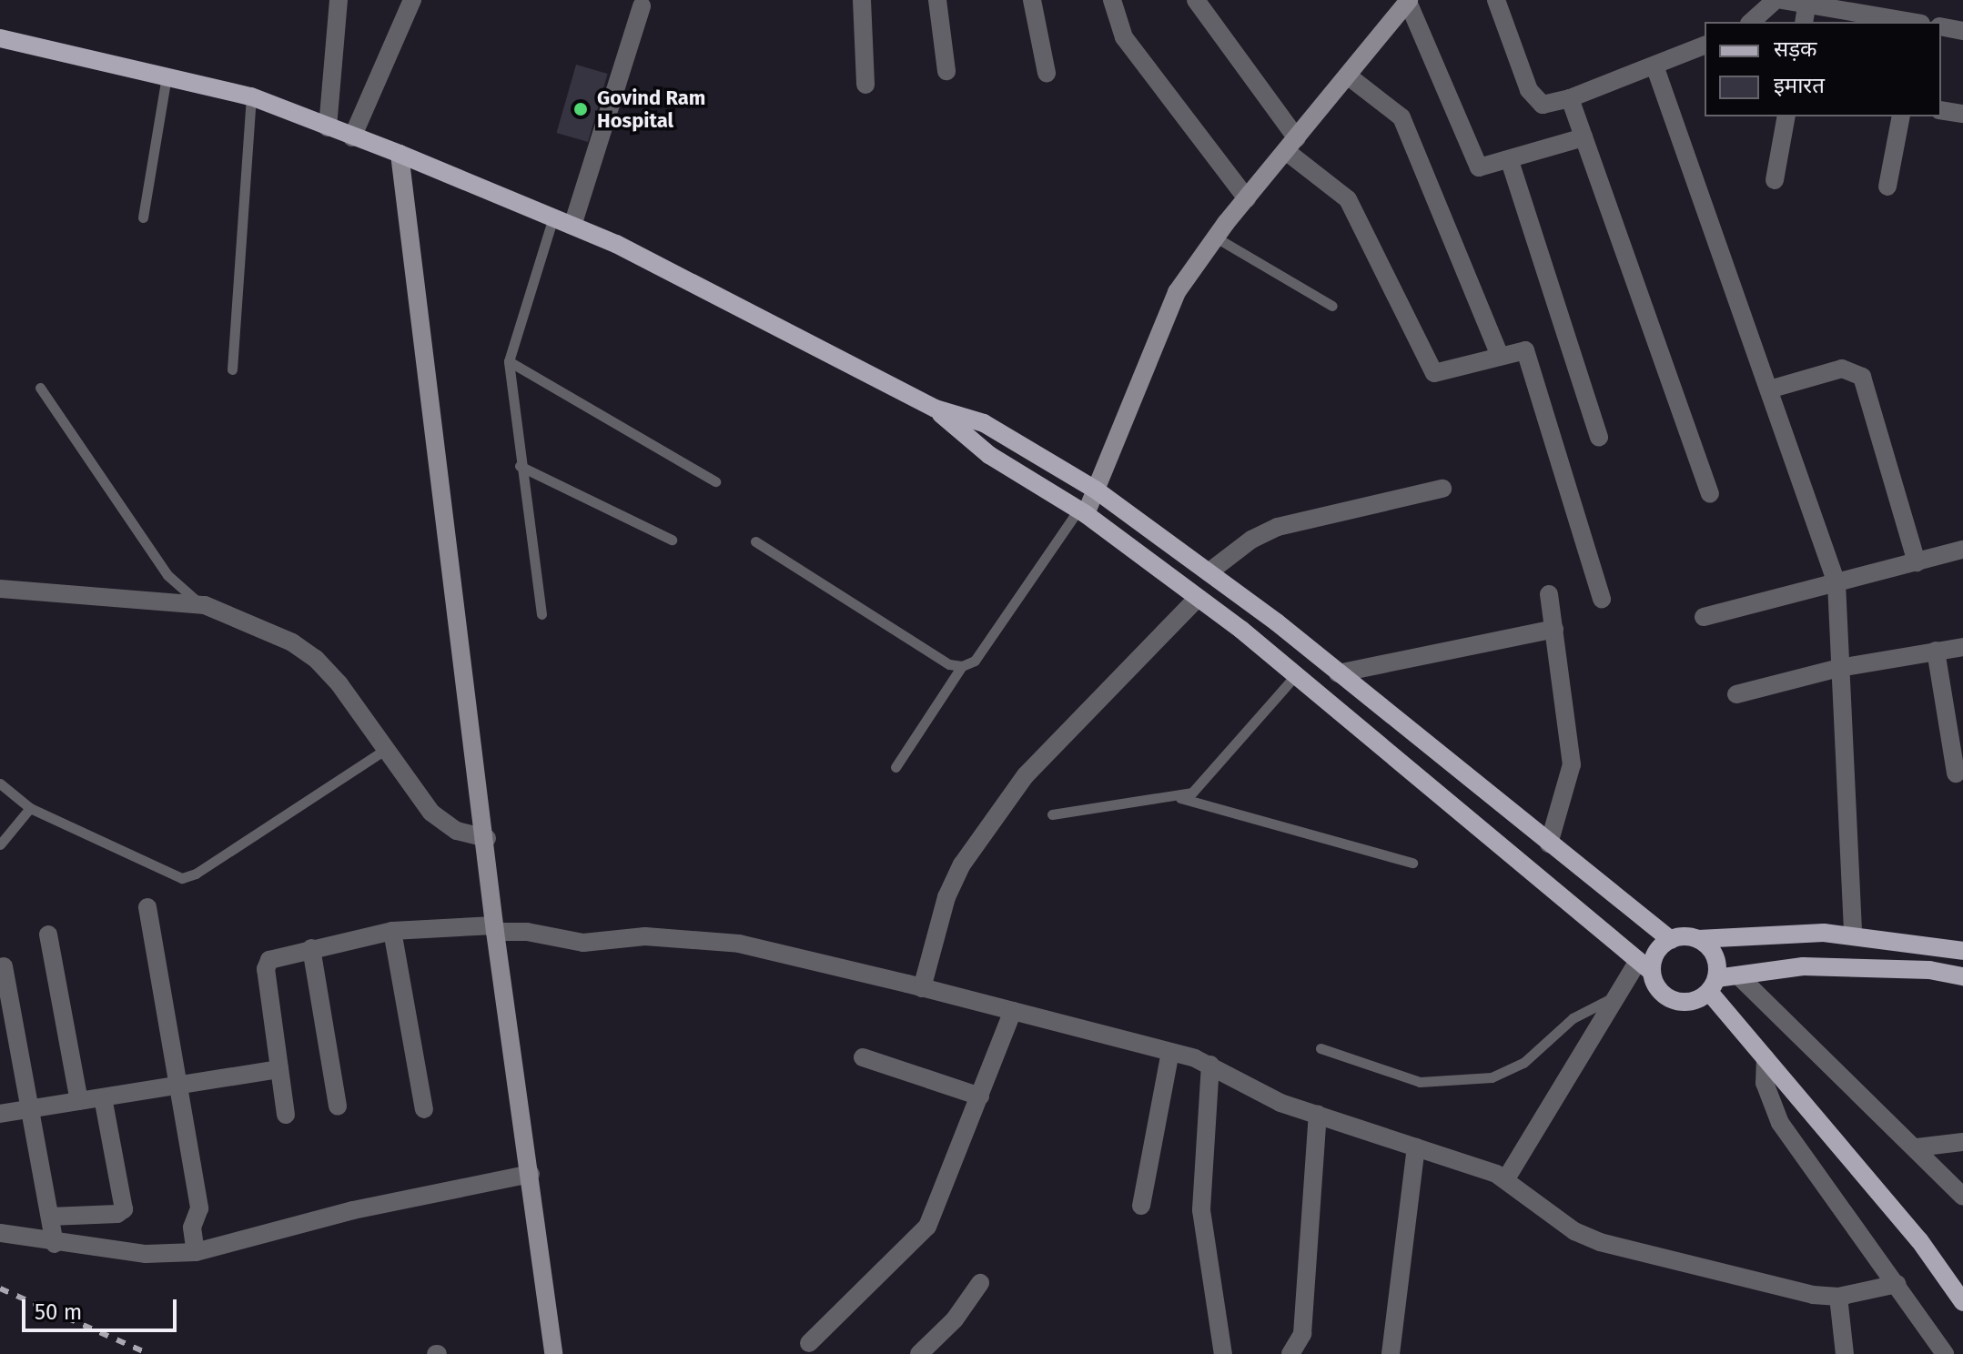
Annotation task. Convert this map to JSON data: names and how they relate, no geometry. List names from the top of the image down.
{
  "places": ["Govind Ram Hospital"],
  "legend": ["सड़क", "इमारत"],
  "scale_bar": "50 m"
}
